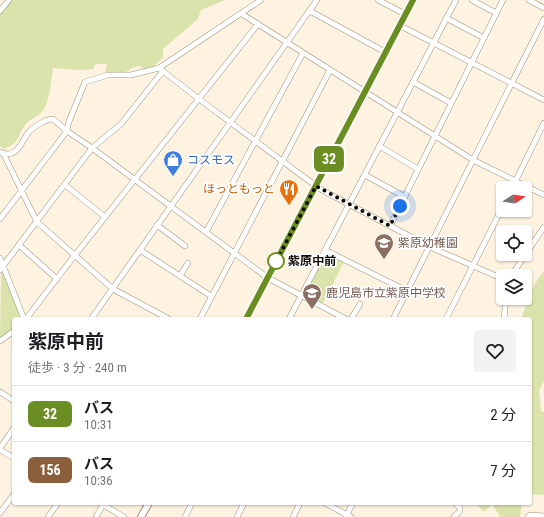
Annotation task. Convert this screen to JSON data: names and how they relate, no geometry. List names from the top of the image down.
{
  "places": {
    "shop": ["コスモス"],
    "restaurant": ["ほっともっと"],
    "school or university": ["紫原幼稚園", "鹿児島市立紫原中学校"],
    "other": ["紫原中前"]
  },
  "lines": ["bus line 32"],
  "north": "right",
  "page": {
    "on_map": "32",
    "heading": ["紫原中前", "徒歩 · 3 分 · 240 m"],
    "list": [
      {
        "mark": "32",
        "name": "バス",
        "note": "10:31",
        "value": "2 分"
      },
      {
        "mark": "156",
        "name": "バス",
        "note": "10:36",
        "value": "7 分"
      }
    ]
  }
}
